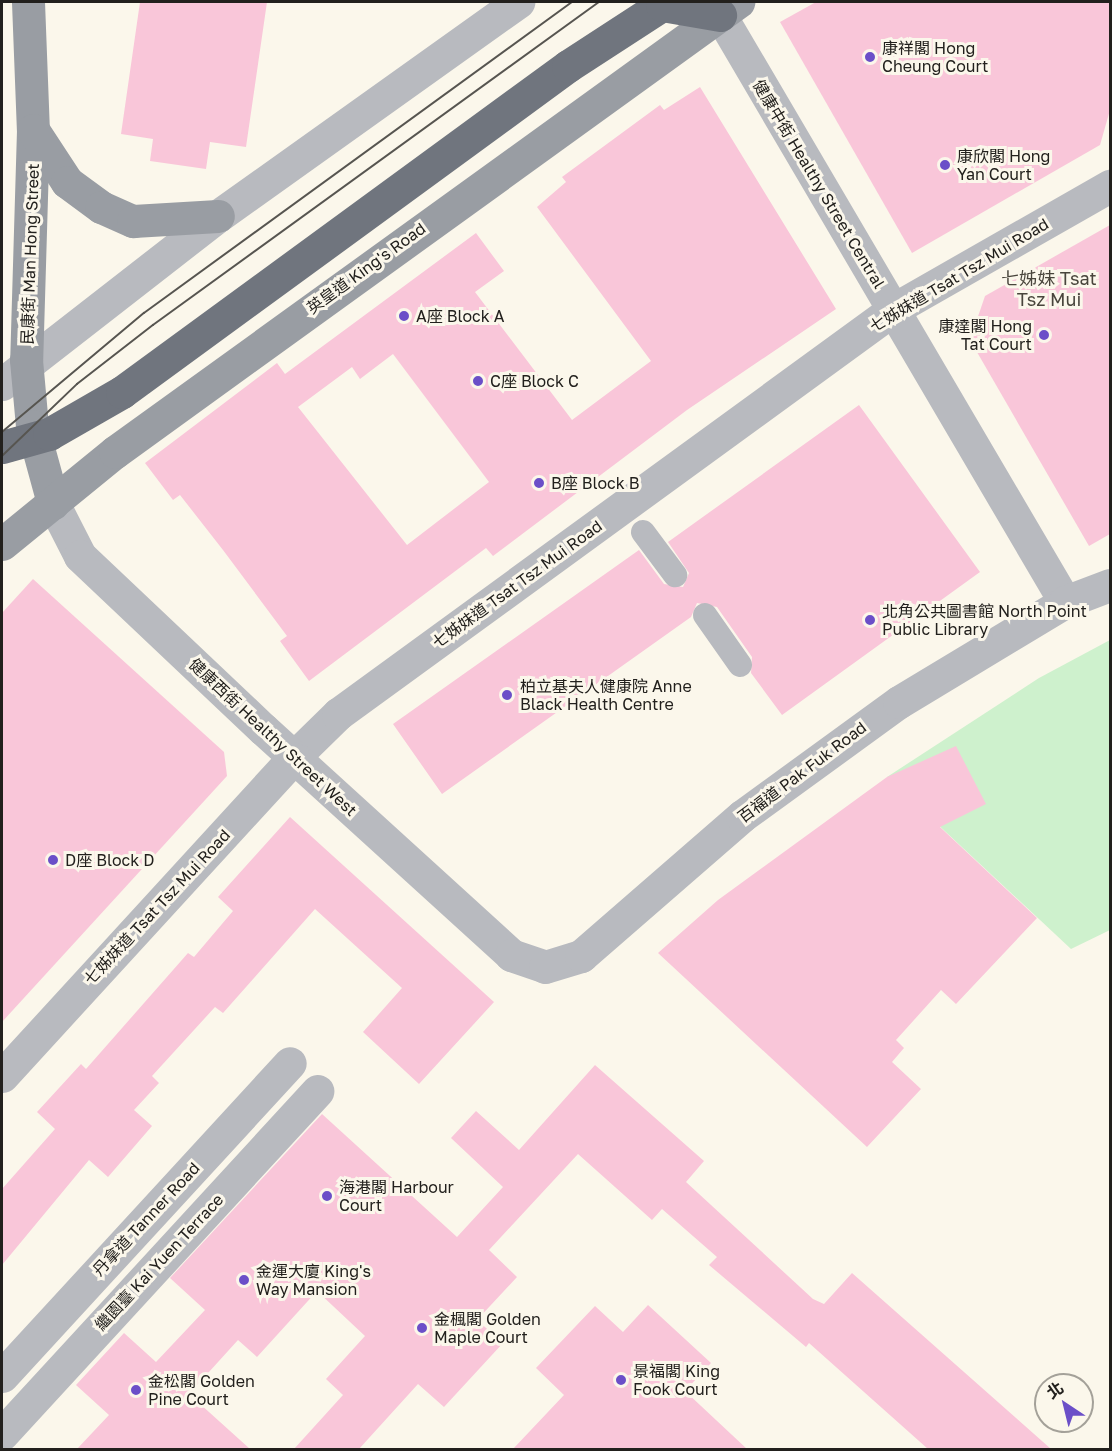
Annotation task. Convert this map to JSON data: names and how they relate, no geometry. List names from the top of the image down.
{
  "streets": {
    "main road": ["民康街 Man Hong Street", "英皇道 King's Road"],
    "street": [
      "健康中街 Healthy Street Central",
      "七姊妹道 Tsat Tsz Mui Road",
      "健康西街 Healthy Street West",
      "百福道 Pak Fuk Road",
      "丹拿道 Tanner Road",
      "繼園臺 Kai Yuen Terrace"
    ]
  },
  "crossings": [
    ["健康中街 Healthy Street Central", "英皇道 King's Road"],
    ["健康中街 Healthy Street Central", "七姊妹道 Tsat Tsz Mui Road"],
    ["健康中街 Healthy Street Central", "百福道 Pak Fuk Road"],
    ["民康街 Man Hong Street", "英皇道 King's Road"],
    ["民康街 Man Hong Street", "健康西街 Healthy Street West"],
    ["英皇道 King's Road", "健康西街 Healthy Street West"],
    ["七姊妹道 Tsat Tsz Mui Road", "健康西街 Healthy Street West"],
    ["健康西街 Healthy Street West", "百福道 Pak Fuk Road"]
  ],
  "districts": ["七姊妹 Tsat Tsz Mui"],
  "places": [
    "康祥閣 Hong Cheung Court",
    "康欣閣 Hong Yan Court",
    "A座 Block A",
    "康達閣 Hong Tat Court",
    "C座 Block C",
    "B座 Block B",
    "北角公共圖書館 North Point Public Library",
    "柏立基夫人健康院 Anne Black Health Centre",
    "D座 Block D",
    "海港閣 Harbour Court",
    "金運大廈 King's Way Mansion",
    "金楓閣 Golden Maple Court",
    "景福閣 King Fook Court",
    "金松閣 Golden Pine Court"
  ],
  "north": "top left"
}
